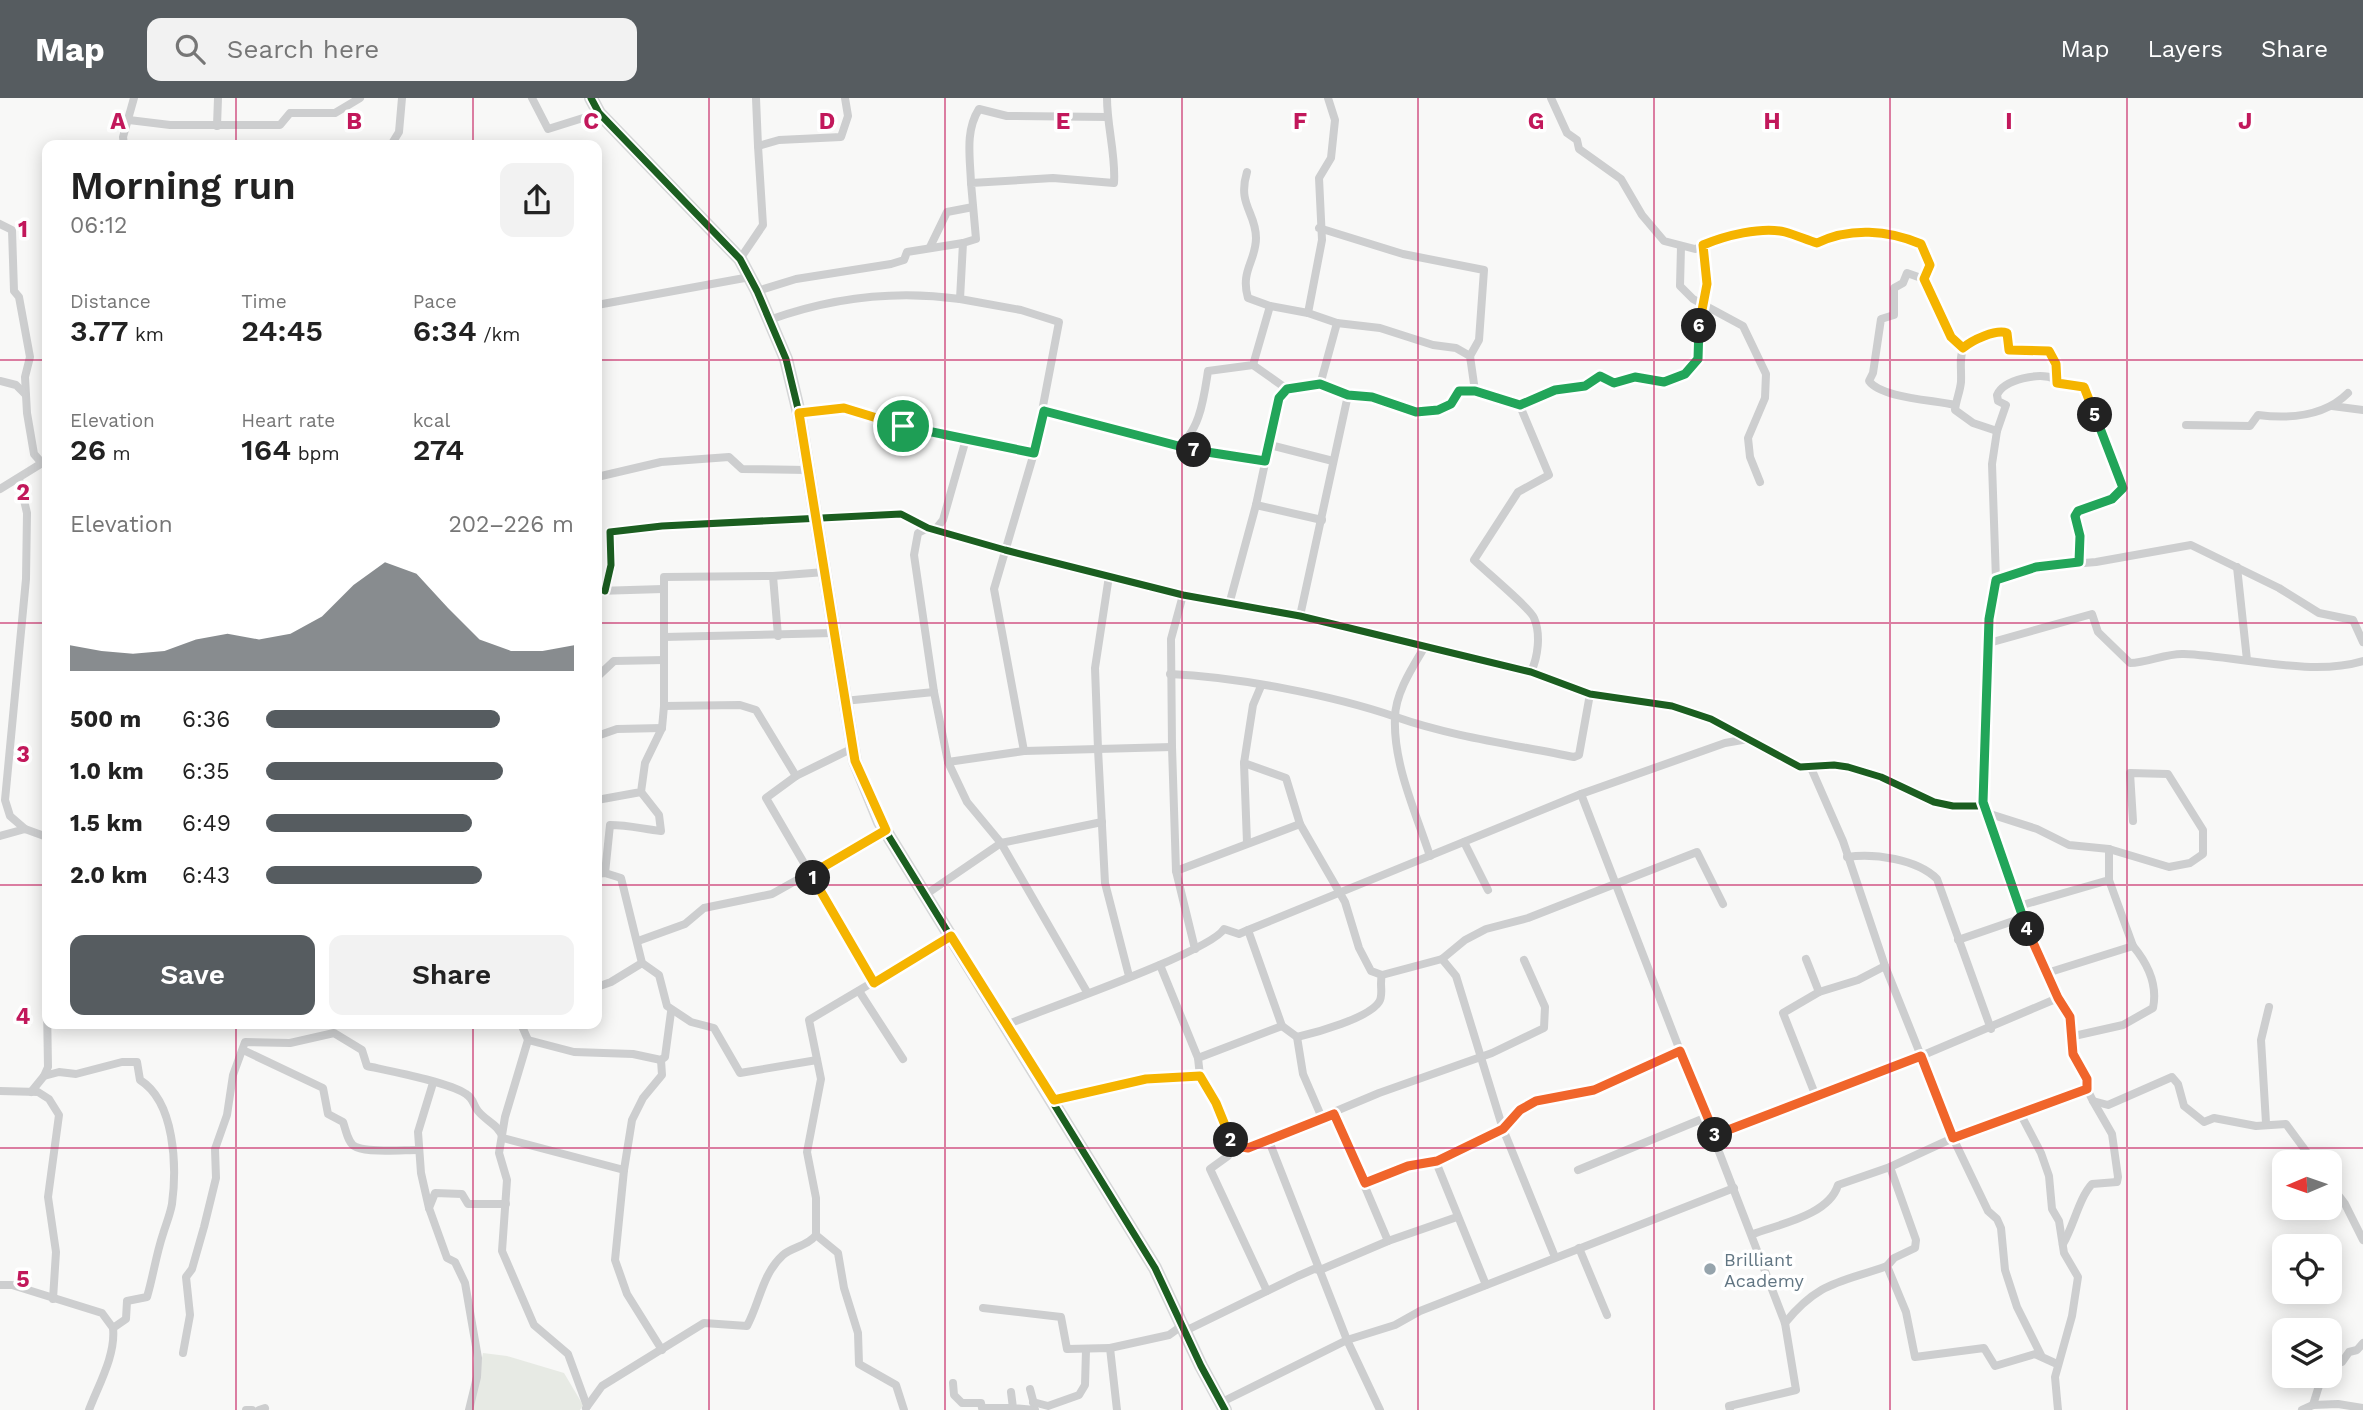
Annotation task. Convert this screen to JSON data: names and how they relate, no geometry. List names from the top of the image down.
{
  "places": ["Brilliant Academy"],
  "north": "left",
  "page": {
    "header": "Map",
    "search": "Search here",
    "nav": ["Map", "Layers", "Share"],
    "heading": ["Morning run", "06:12"],
    "stats": [
      ["Distance", "3.77 km"],
      ["Time", "24:45"],
      ["Pace", "6:34 /km"],
      ["Elevation", "26 m"],
      ["Heart rate", "164 bpm"],
      ["kcal", "274"]
    ],
    "pins": [
      "6",
      "5",
      "7",
      "1",
      "4",
      "3",
      "2"
    ],
    "chart": ["Elevation", "202–226 m"],
    "list": [
      {
        "name": "500 m",
        "note": "6:36"
      },
      {
        "name": "1.0 km",
        "note": "6:35"
      },
      {
        "name": "1.5 km",
        "note": "6:49"
      },
      {
        "name": "2.0 km",
        "note": "6:43"
      }
    ],
    "buttons": ["Save", "Share"]
  },
  "grid": {
    "columns": [
      "A",
      "B",
      "C",
      "D",
      "E",
      "F",
      "G",
      "H",
      "I",
      "J"
    ],
    "rows": [
      "1",
      "2",
      "3",
      "4",
      "5"
    ]
  }
}
